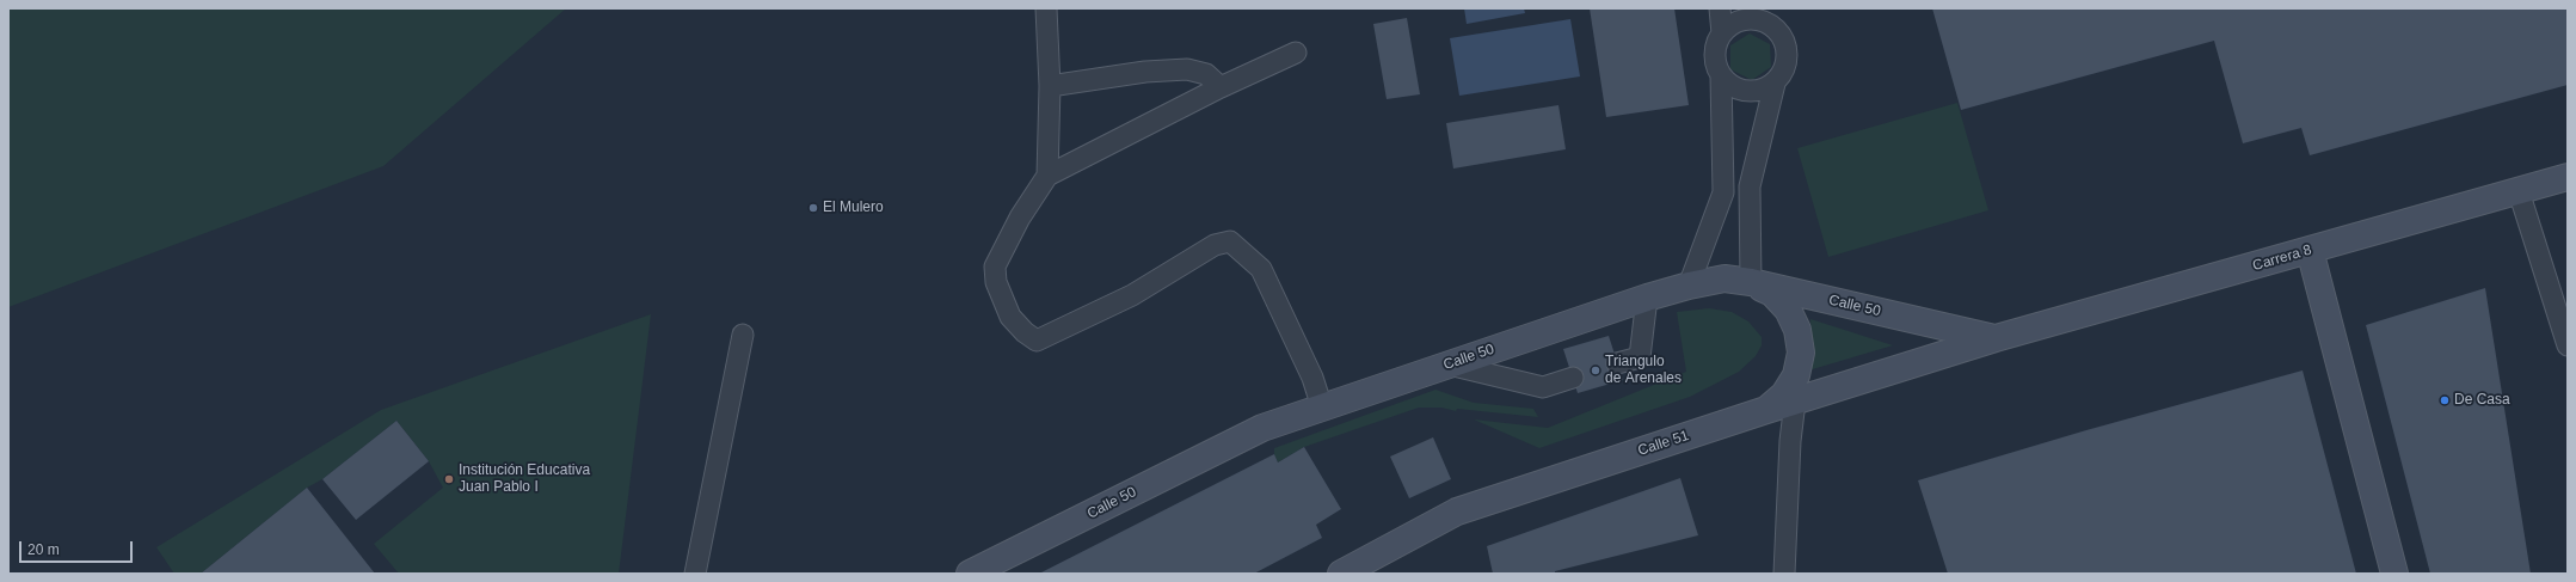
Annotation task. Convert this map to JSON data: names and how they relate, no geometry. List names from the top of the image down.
{
  "streets": {
    "main road": ["Carrera 8", "Calle 50", "Calle 51"]
  },
  "crossings": [
    ["Carrera 8", "Calle 50"],
    ["Carrera 8", "Calle 51"],
    ["Calle 50", "Calle 51"]
  ],
  "places": [
    "El Mulero",
    "Triangulo de Arenales",
    "De Casa",
    "Institución Educativa Juan Pablo I"
  ],
  "scale_bar": "20 m"
}
